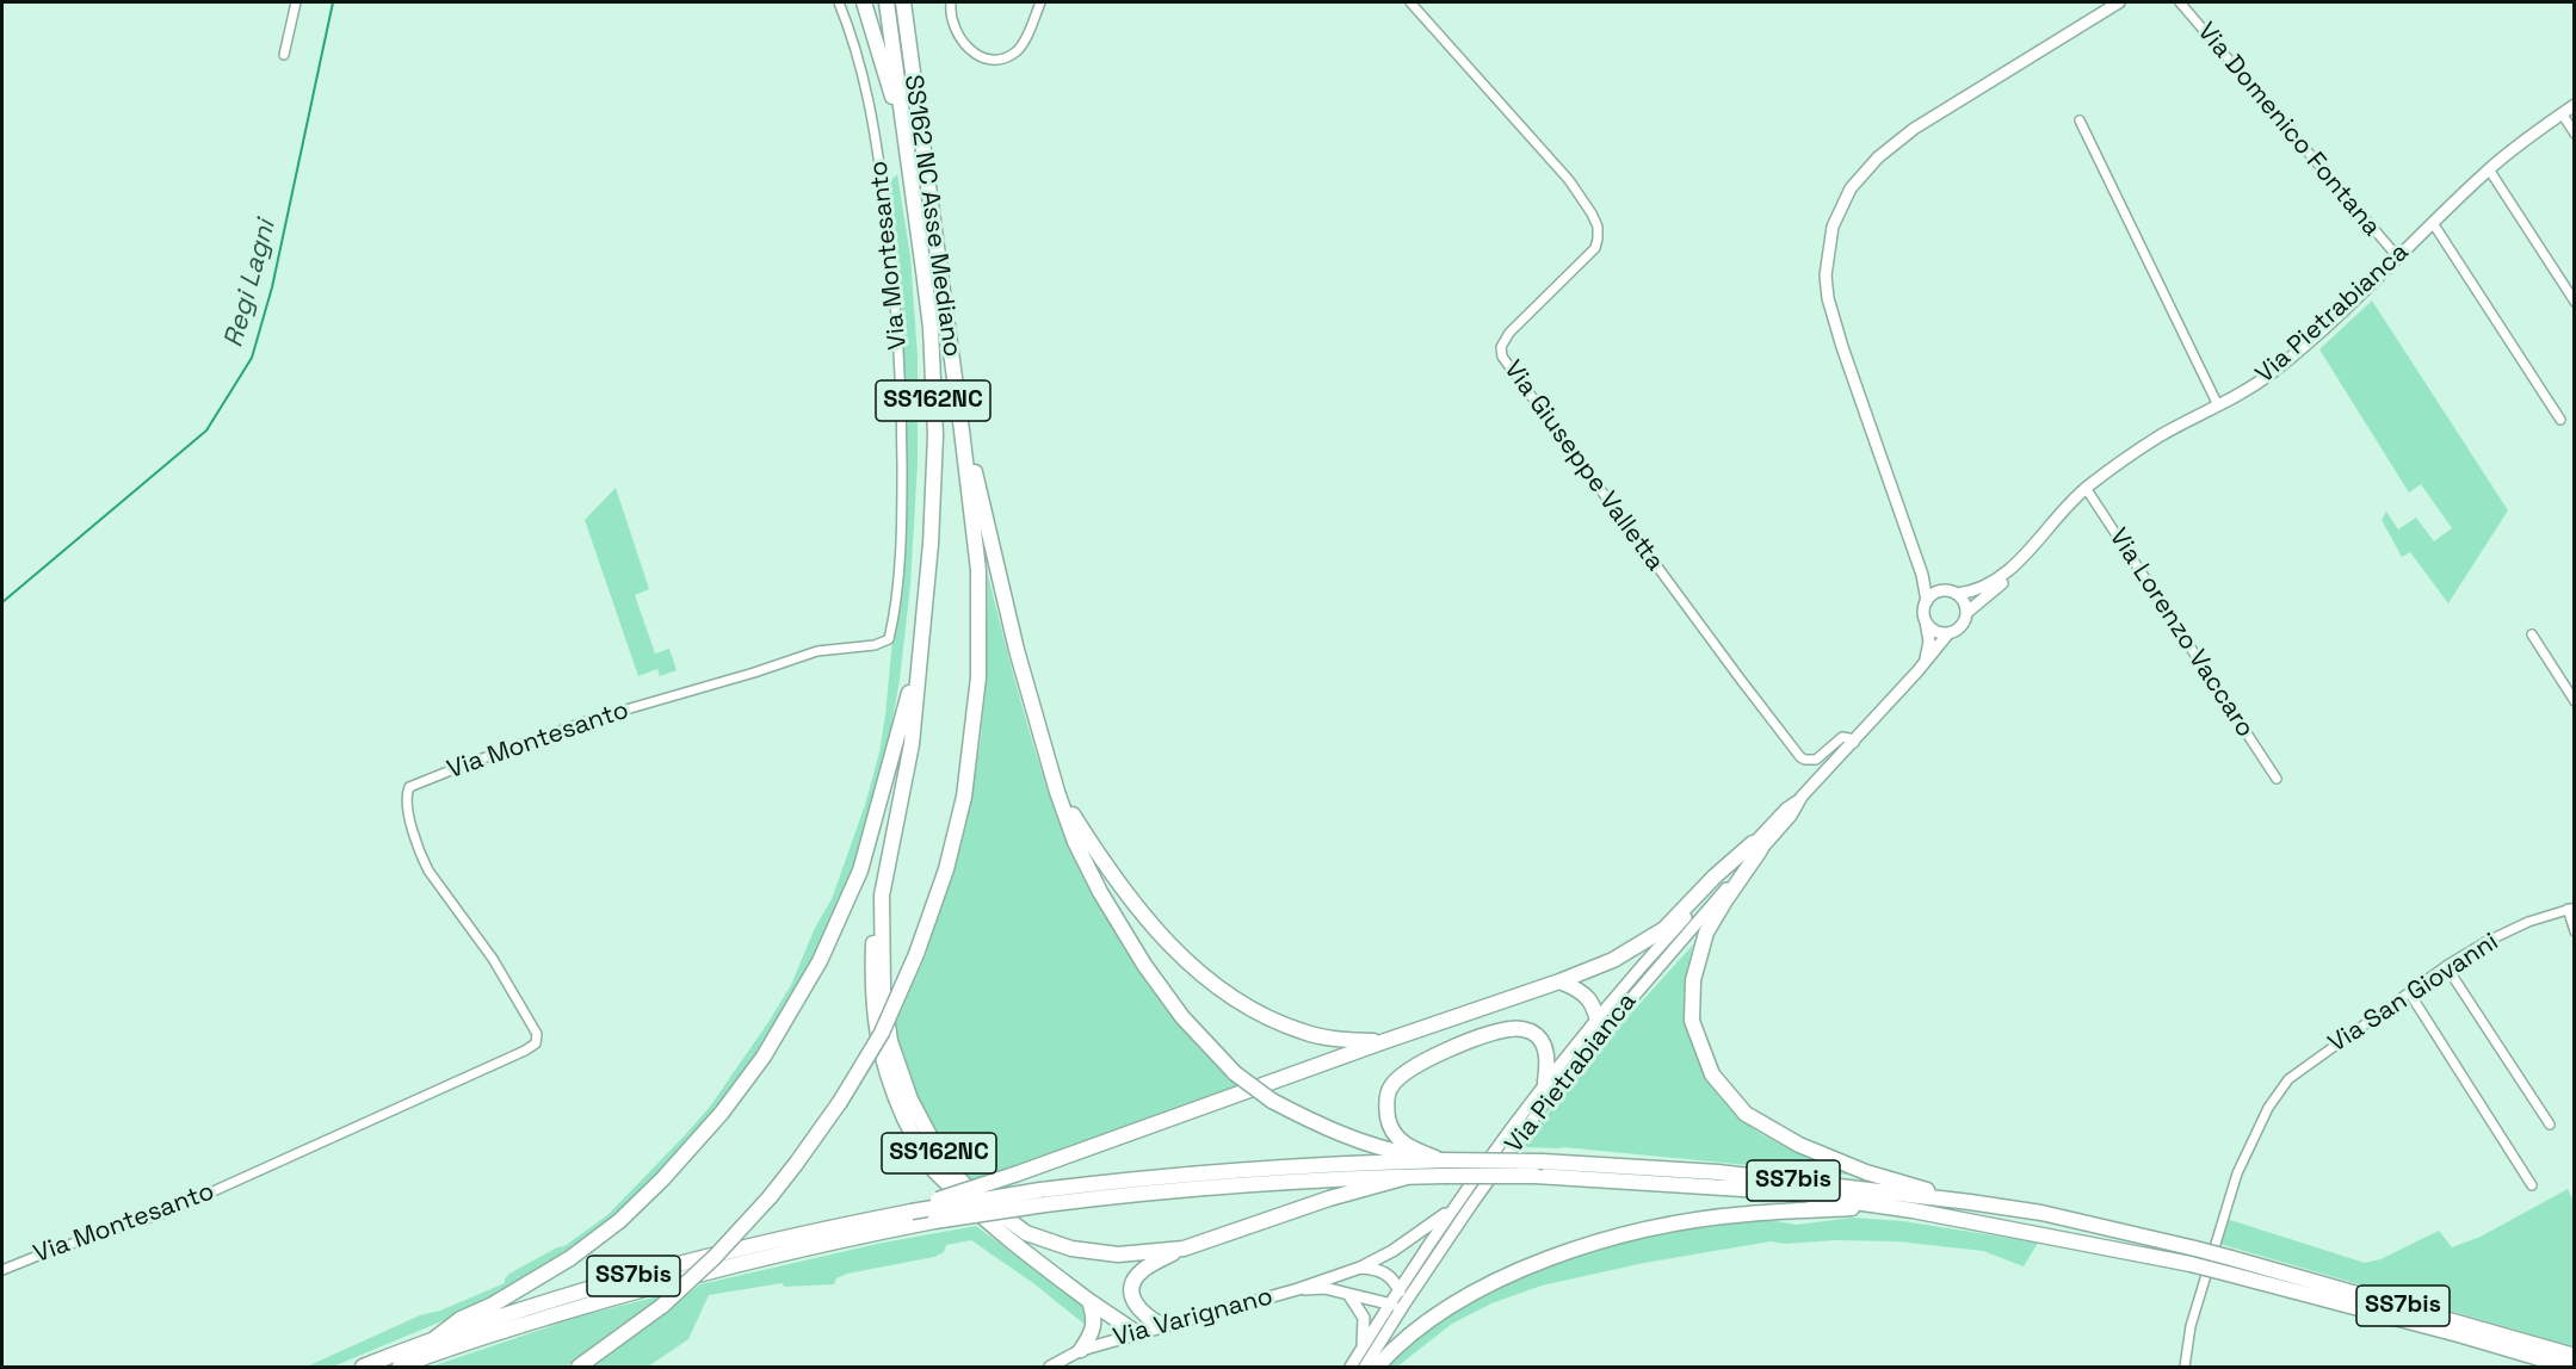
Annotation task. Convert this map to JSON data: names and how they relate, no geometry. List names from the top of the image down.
{
  "streets": {
    "highway": ["SS162 NC Asse Mediano", "SS162NC", "SS7bis"],
    "main road": ["Via Pietrabianca", "Via Varignano"],
    "street": [
      "Via Domenico Fontana",
      "Via Montesanto",
      "Via Giuseppe Valletta",
      "Via Lorenzo Vaccaro",
      "Via San Giovanni"
    ]
  },
  "crossings": [
    ["Via Domenico Fontana", "Via Pietrabianca"],
    ["Via Pietrabianca", "Via Giuseppe Valletta"],
    ["Via Pietrabianca", "Via Lorenzo Vaccaro"],
    ["Via Pietrabianca", "Via Varignano"],
    ["SS162NC", "SS7bis"]
  ],
  "water": ["Regi Lagni"]
}
